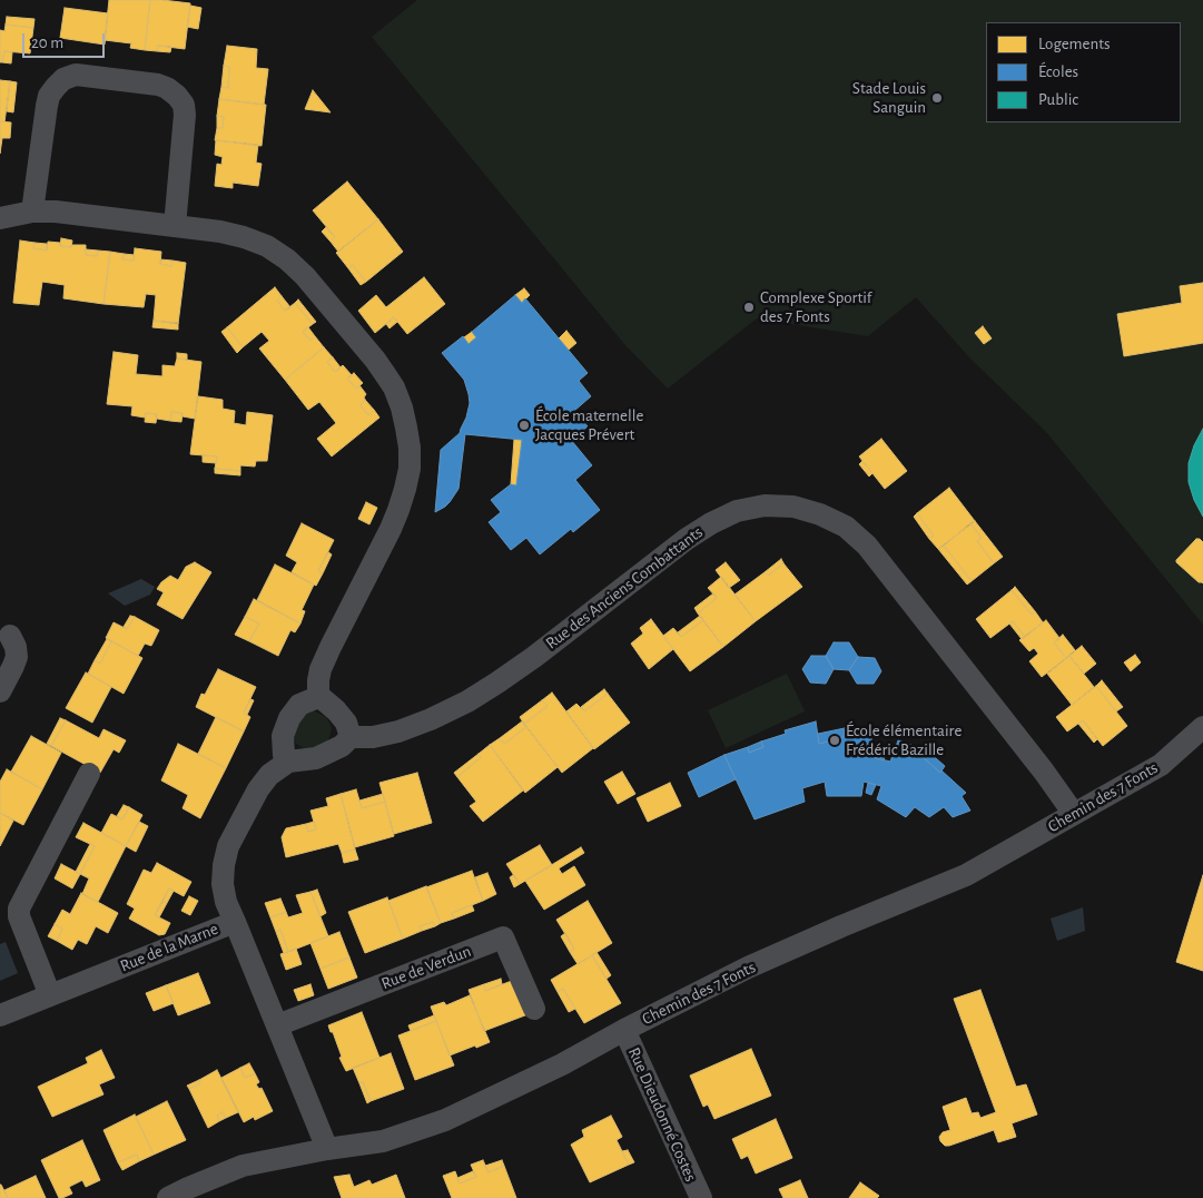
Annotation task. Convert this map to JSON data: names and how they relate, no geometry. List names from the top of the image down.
{
  "streets": {
    "street": [
      "Rue des Anciens Combattants",
      "Chemin des 7 Fonts",
      "Rue de la Marne",
      "Rue de Verdun",
      "Rue Dieudonné Costes"
    ]
  },
  "crossings": [
    ["Rue des Anciens Combattants", "Chemin des 7 Fonts"],
    ["Chemin des 7 Fonts", "Rue de la Marne"],
    ["Chemin des 7 Fonts", "Rue Dieudonné Costes"],
    ["Rue de la Marne", "Rue de Verdun"]
  ],
  "places": [
    "Stade Louis Sanguin",
    "Complexe Sportif des 7 Fonts",
    "École maternelle Jacques Prévert",
    "École élémentaire Frédéric Bazille"
  ],
  "legend": ["Logements", "Écoles", "Public"],
  "scale_bar": "20 m"
}
